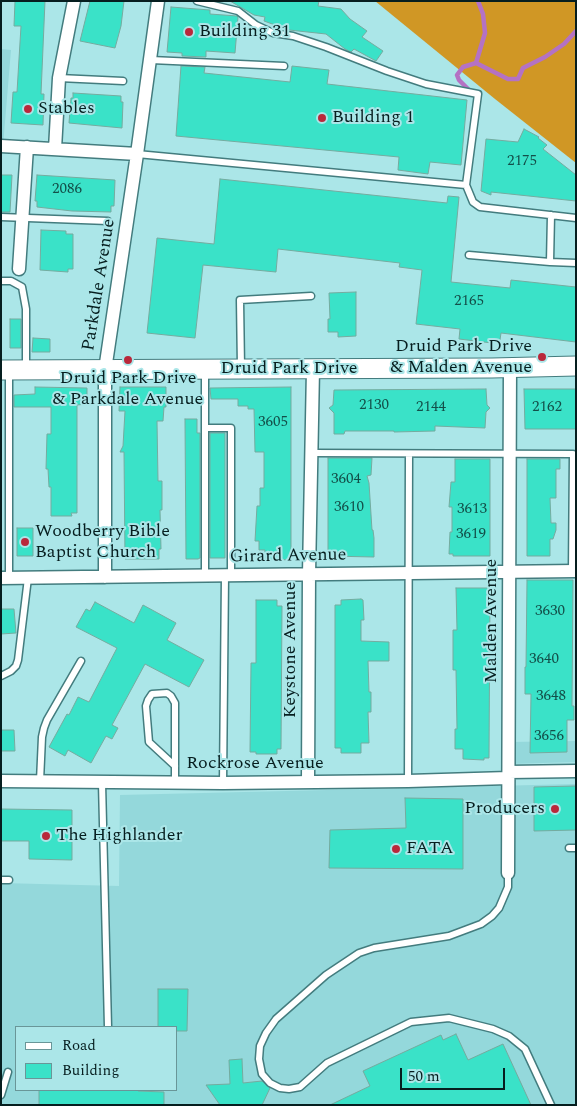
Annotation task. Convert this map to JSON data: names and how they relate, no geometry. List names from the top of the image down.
{
  "streets": {
    "main road": ["Druid Park Drive"],
    "street": [
      "Parkdale Avenue",
      "Girard Avenue",
      "Malden Avenue",
      "Keystone Avenue",
      "Rockrose Avenue"
    ]
  },
  "crossings": [
    ["Parkdale Avenue", "Druid Park Drive"],
    ["Parkdale Avenue", "Girard Avenue"],
    ["Druid Park Drive", "Malden Avenue"],
    ["Druid Park Drive", "Keystone Avenue"],
    ["Girard Avenue", "Malden Avenue"],
    ["Girard Avenue", "Keystone Avenue"],
    ["Malden Avenue", "Rockrose Avenue"],
    ["Keystone Avenue", "Rockrose Avenue"]
  ],
  "places": [
    "Building 31",
    "Stables",
    "Building 1",
    "Druid Park Drive & Malden Avenue",
    "Druid Park Drive & Parkdale Avenue",
    "Woodberry Bible Baptist Church",
    "Producers",
    "The Highlander",
    "FATA"
  ],
  "house_numbers": [
    "2175",
    "2086",
    "2165",
    "2130",
    "2144",
    "2162",
    "3605",
    "3604",
    "3610",
    "3613",
    "3619",
    "3630",
    "3640",
    "3648",
    "3656"
  ],
  "legend": ["Road", "Building"],
  "scale_bar": "50 m"
}
